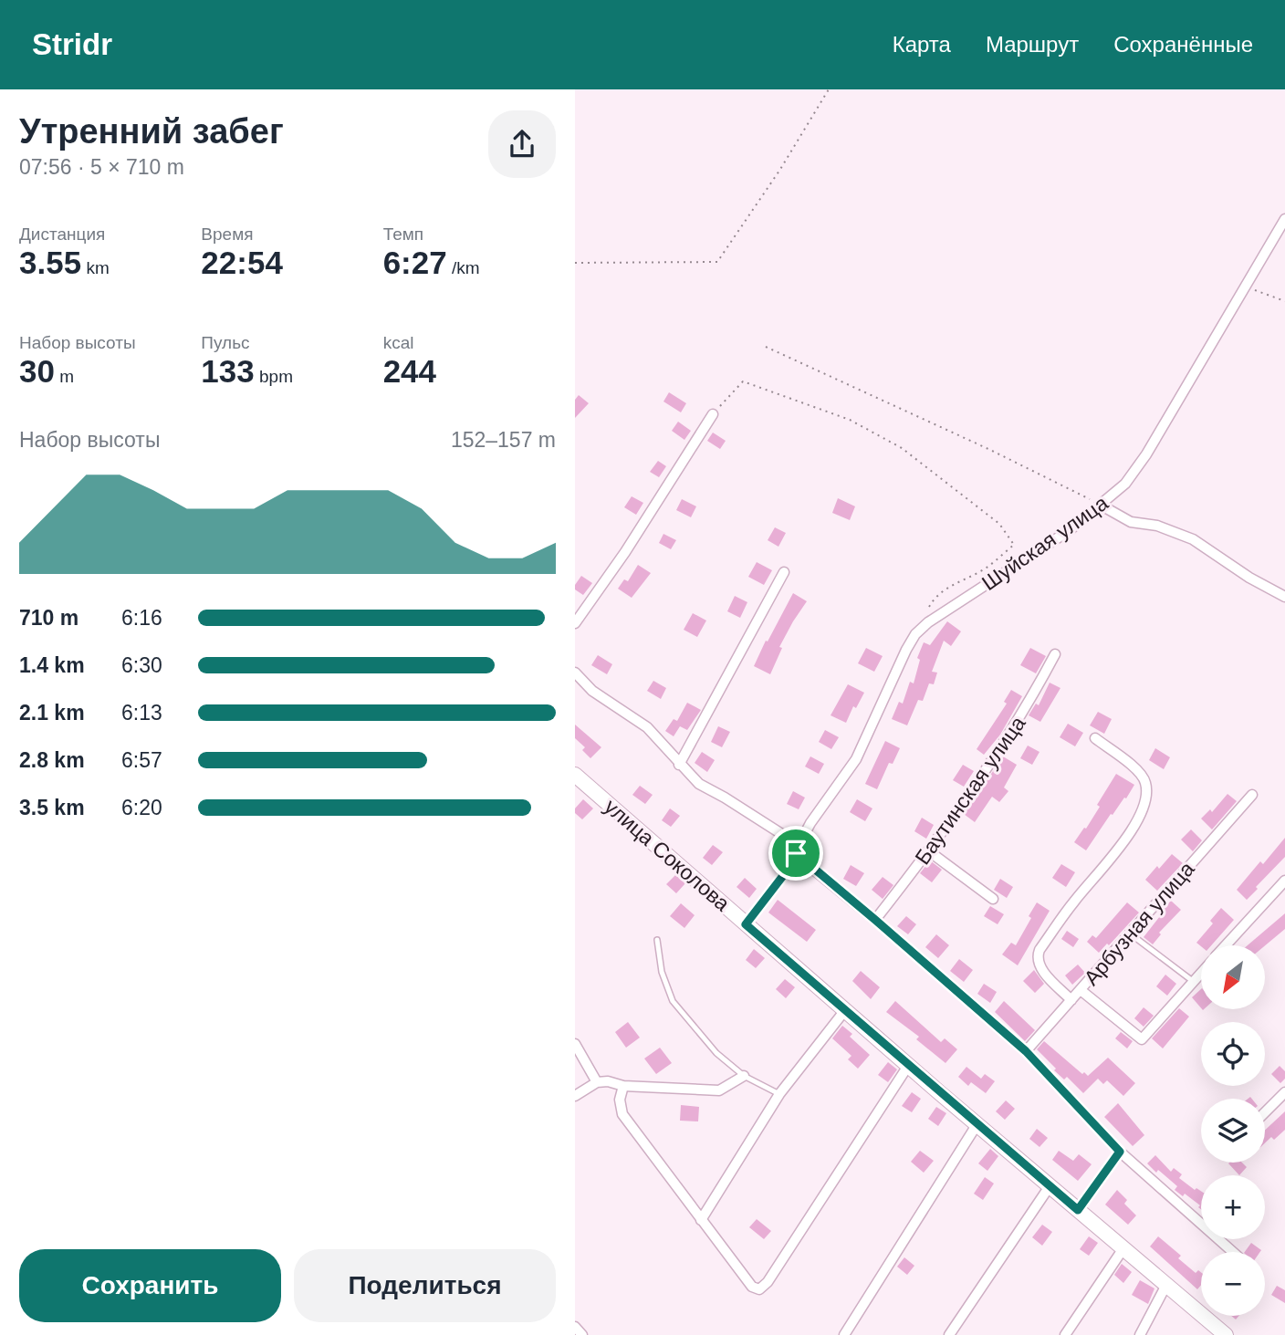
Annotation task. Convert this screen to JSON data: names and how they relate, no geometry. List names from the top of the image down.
{
  "streets": {
    "main road": ["улица Соколова"],
    "street": ["Шуйская улица", "Баутинская улица", "Арбузная улица"]
  },
  "crossings": [
    ["Шуйская улица", "улица Соколова"]
  ],
  "north": "bottom left",
  "page": {
    "header": "Stridr",
    "nav": ["Карта", "Маршрут", "Сохранённые"],
    "heading": ["Утренний забег", "07:56 · 5 × 710 m"],
    "stats": [
      ["Дистанция", "3.55 km"],
      ["Время", "22:54"],
      ["Темп", "6:27 /km"],
      ["Набор высоты", "30 m"],
      ["Пульс", "133 bpm"],
      ["kcal", "244"]
    ],
    "chart": ["Набор высоты", "152–157 m"],
    "list": [
      {
        "name": "710 m",
        "note": "6:16"
      },
      {
        "name": "1.4 km",
        "note": "6:30"
      },
      {
        "name": "2.1 km",
        "note": "6:13"
      },
      {
        "name": "2.8 km",
        "note": "6:57"
      },
      {
        "name": "3.5 km",
        "note": "6:20"
      }
    ],
    "map_buttons": ["+", "−"],
    "buttons": ["Сохранить", "Поделиться"]
  }
}
